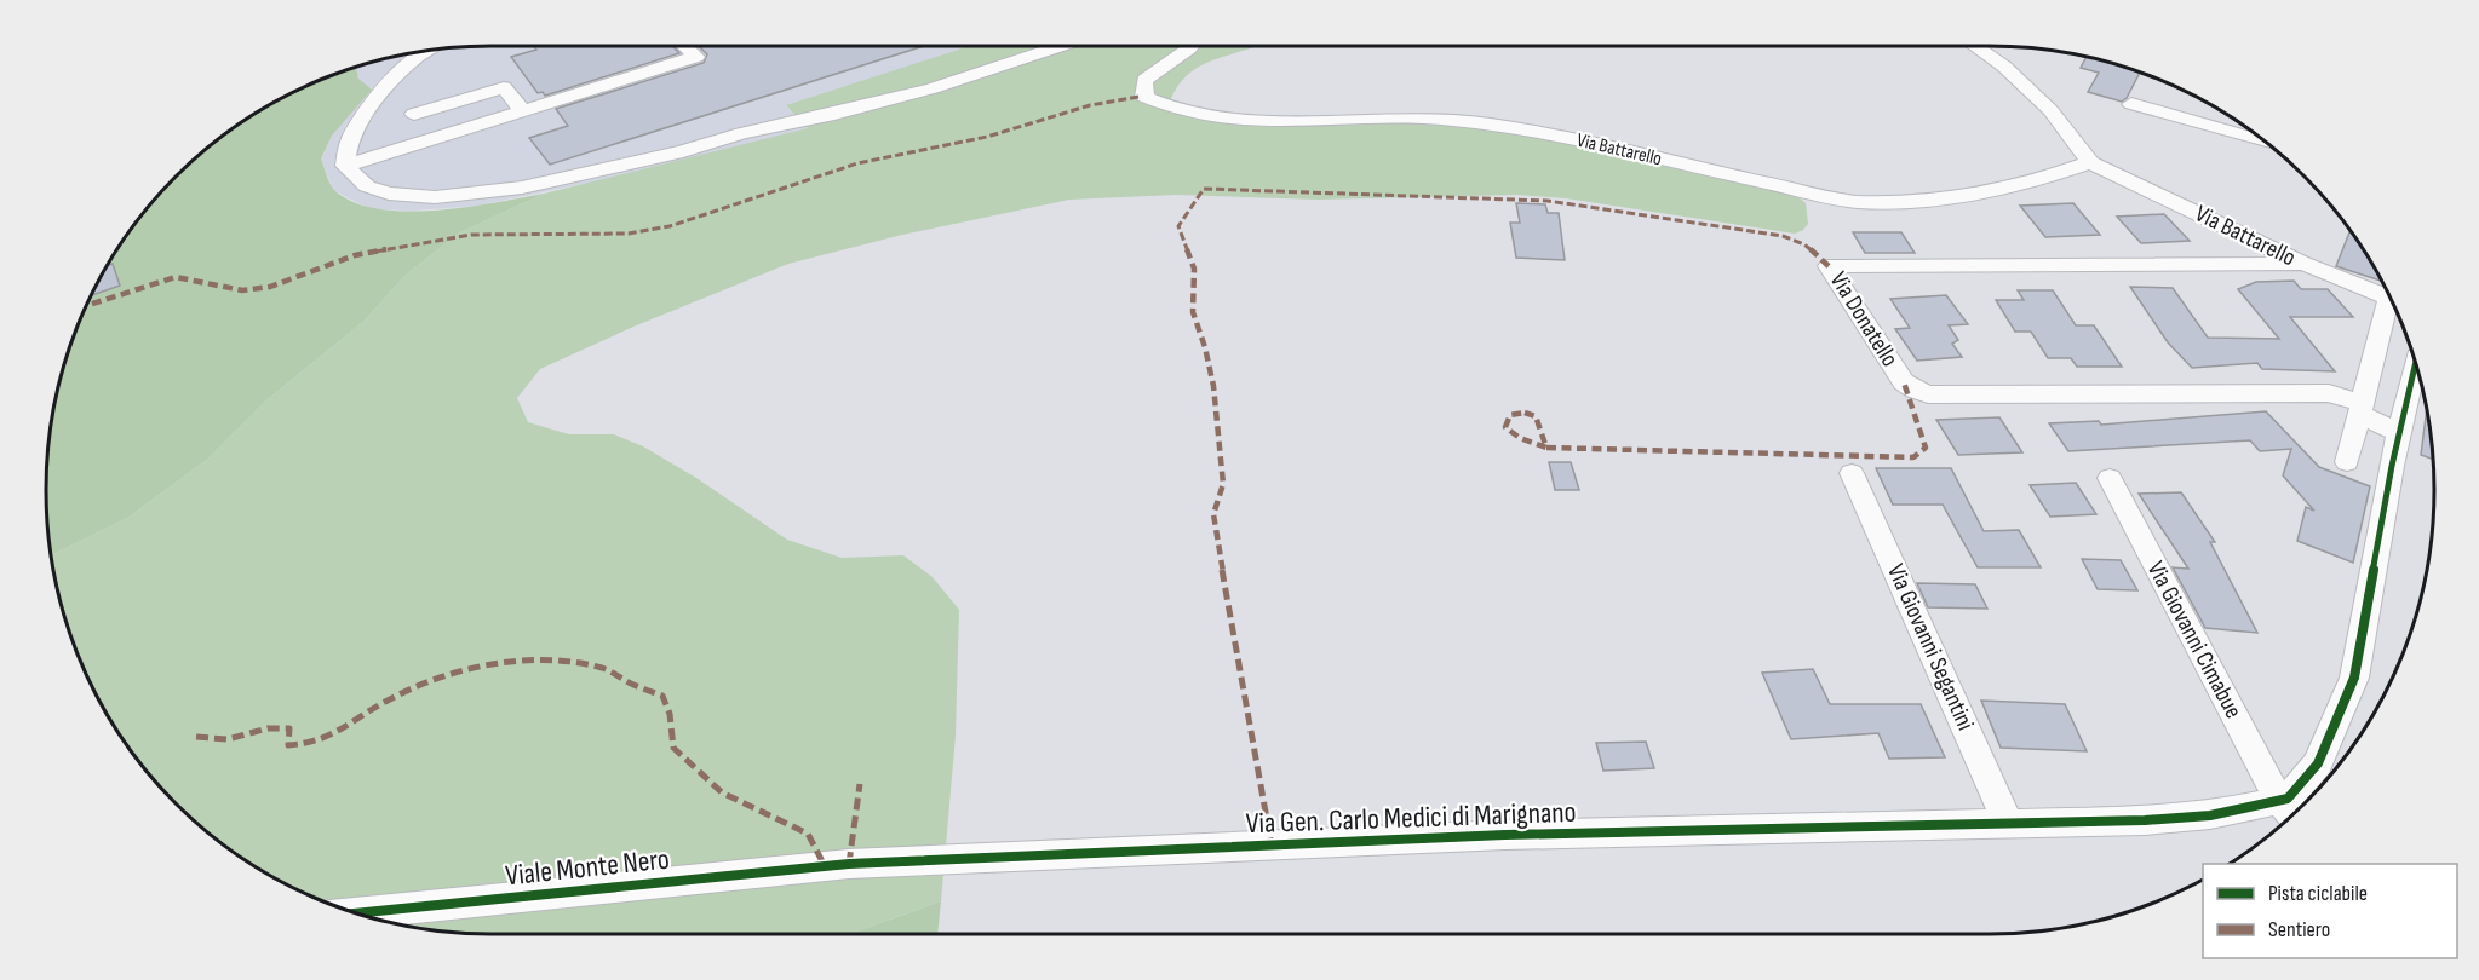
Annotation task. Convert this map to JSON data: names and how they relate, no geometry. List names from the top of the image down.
{
  "streets": {
    "street": [
      "Via Battarello",
      "Via Donatello",
      "Via Giovanni Cimabue",
      "Via Giovanni Segantini",
      "Via Gen. Carlo Medici di Marignano",
      "Viale Monte Nero"
    ]
  },
  "crossings": [
    ["Via Battarello", "Via Donatello"],
    ["Via Giovanni Cimabue", "Via Gen. Carlo Medici di Marignano"],
    ["Via Giovanni Segantini", "Via Gen. Carlo Medici di Marignano"],
    ["Via Gen. Carlo Medici di Marignano", "Viale Monte Nero"]
  ],
  "legend": ["Pista ciclabile", "Sentiero"]
}
